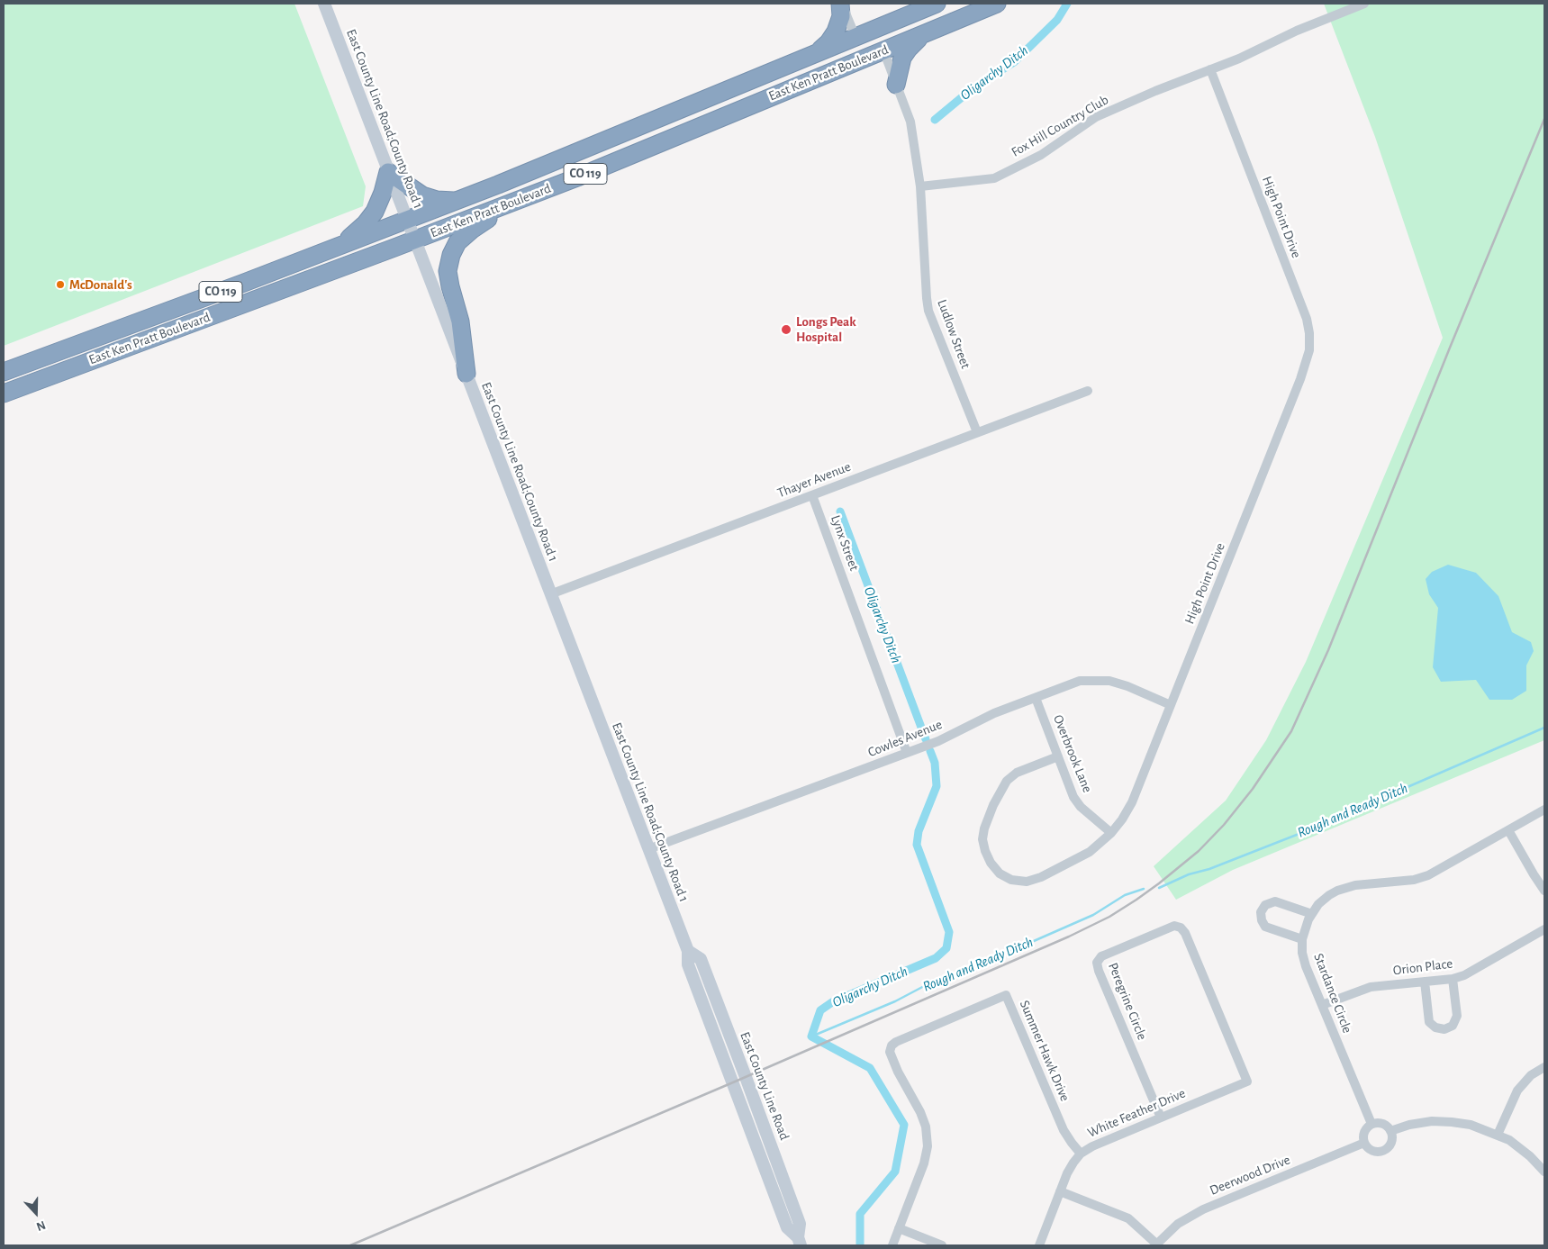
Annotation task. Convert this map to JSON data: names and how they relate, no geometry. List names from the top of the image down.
{
  "streets": {
    "highway": ["East Ken Pratt Boulevard", "CO 119"],
    "main road": ["East County Line Road;County Road 1"],
    "street": [
      "Fox Hill Country Club",
      "High Point Drive",
      "Ludlow Street",
      "Thayer Avenue",
      "Lynx Street",
      "Cowles Avenue",
      "Overbrook Lane",
      "Orion Place",
      "Stardance Circle",
      "Peregrine Circle",
      "Summer Hawk Drive",
      "White Feather Drive",
      "Deerwood Drive"
    ]
  },
  "crossings": [
    ["East Ken Pratt Boulevard", "East County Line Road;County Road 1"],
    ["East County Line Road;County Road 1", "Thayer Avenue"],
    ["East County Line Road;County Road 1", "Cowles Avenue"],
    ["Fox Hill Country Club", "High Point Drive"],
    ["Fox Hill Country Club", "Ludlow Street"],
    ["High Point Drive", "Cowles Avenue"],
    ["High Point Drive", "Overbrook Lane"],
    ["Ludlow Street", "Thayer Avenue"],
    ["Thayer Avenue", "Lynx Street"],
    ["Lynx Street", "Cowles Avenue"],
    ["Cowles Avenue", "Overbrook Lane"],
    ["Orion Place", "Stardance Circle"],
    ["Stardance Circle", "Deerwood Drive"],
    ["Peregrine Circle", "White Feather Drive"],
    ["Summer Hawk Drive", "White Feather Drive"]
  ],
  "water": ["Oligarchy Ditch", "Rough and Ready Ditch"],
  "places": ["McDonald's", "Longs Peak Hospital"],
  "north": "bottom"
}
